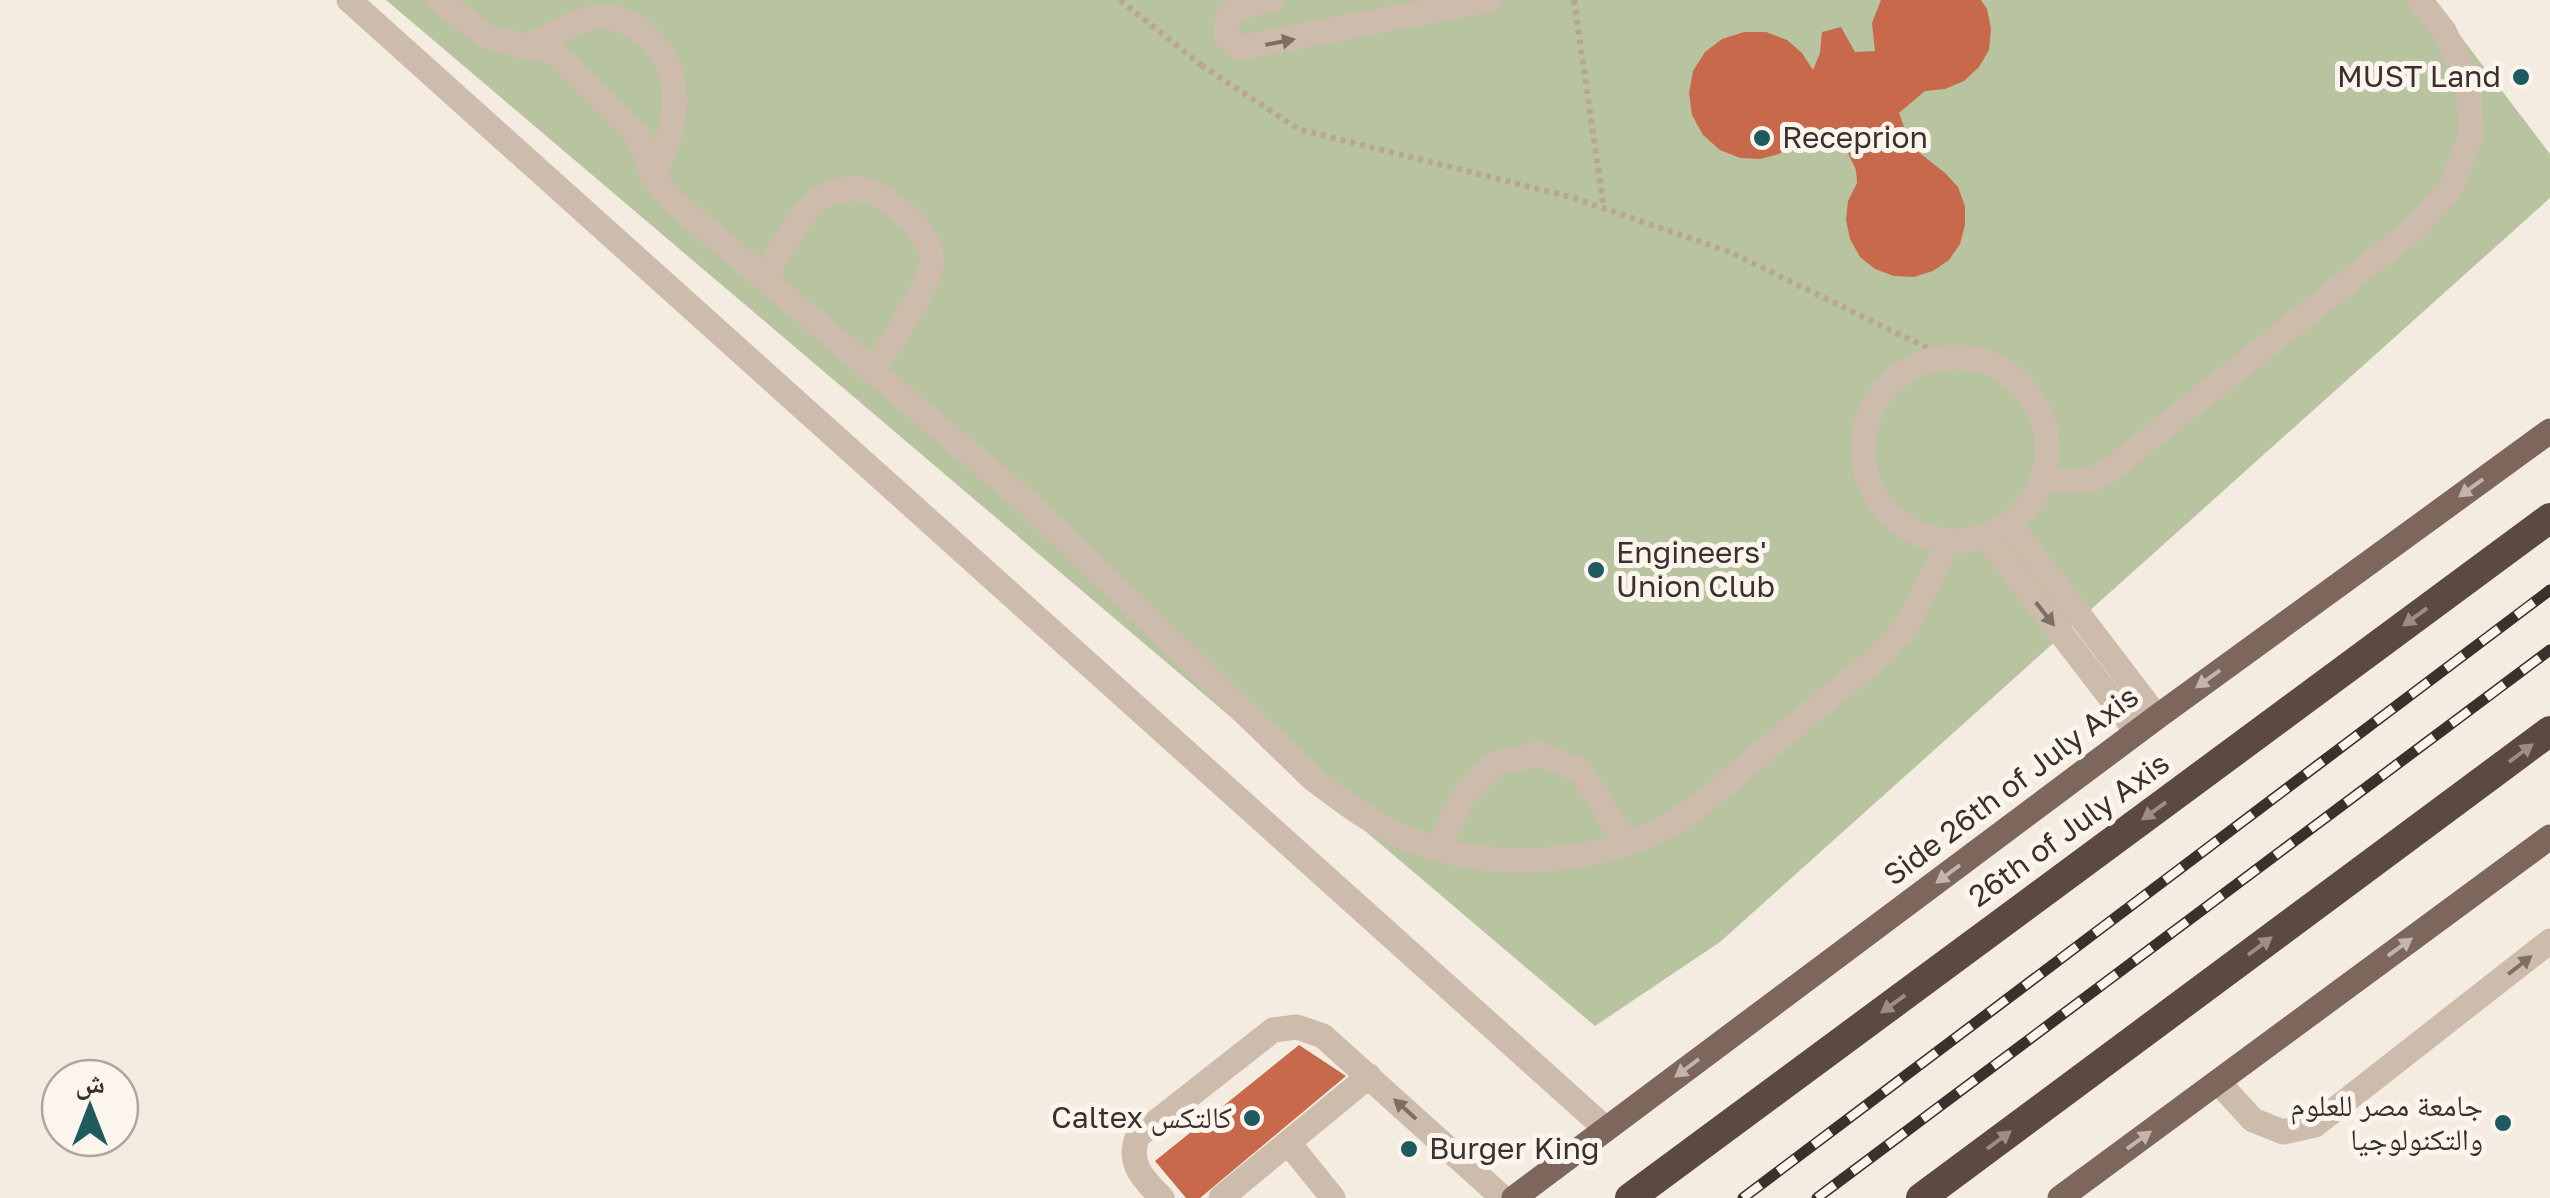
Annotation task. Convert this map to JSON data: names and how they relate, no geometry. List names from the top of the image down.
{
  "streets": {
    "highway": ["26th of July Axis"],
    "main road": ["Side 26th of July Axis"]
  },
  "one_way": ["Side 26th of July Axis"],
  "places": [
    "MUST Land",
    "Receprion",
    "Engineers' Union Club",
    "Caltex كالتكس",
    "جامعة مصر للعلوم والتكنولوجيا",
    "Burger King"
  ],
  "north": "top"
}
